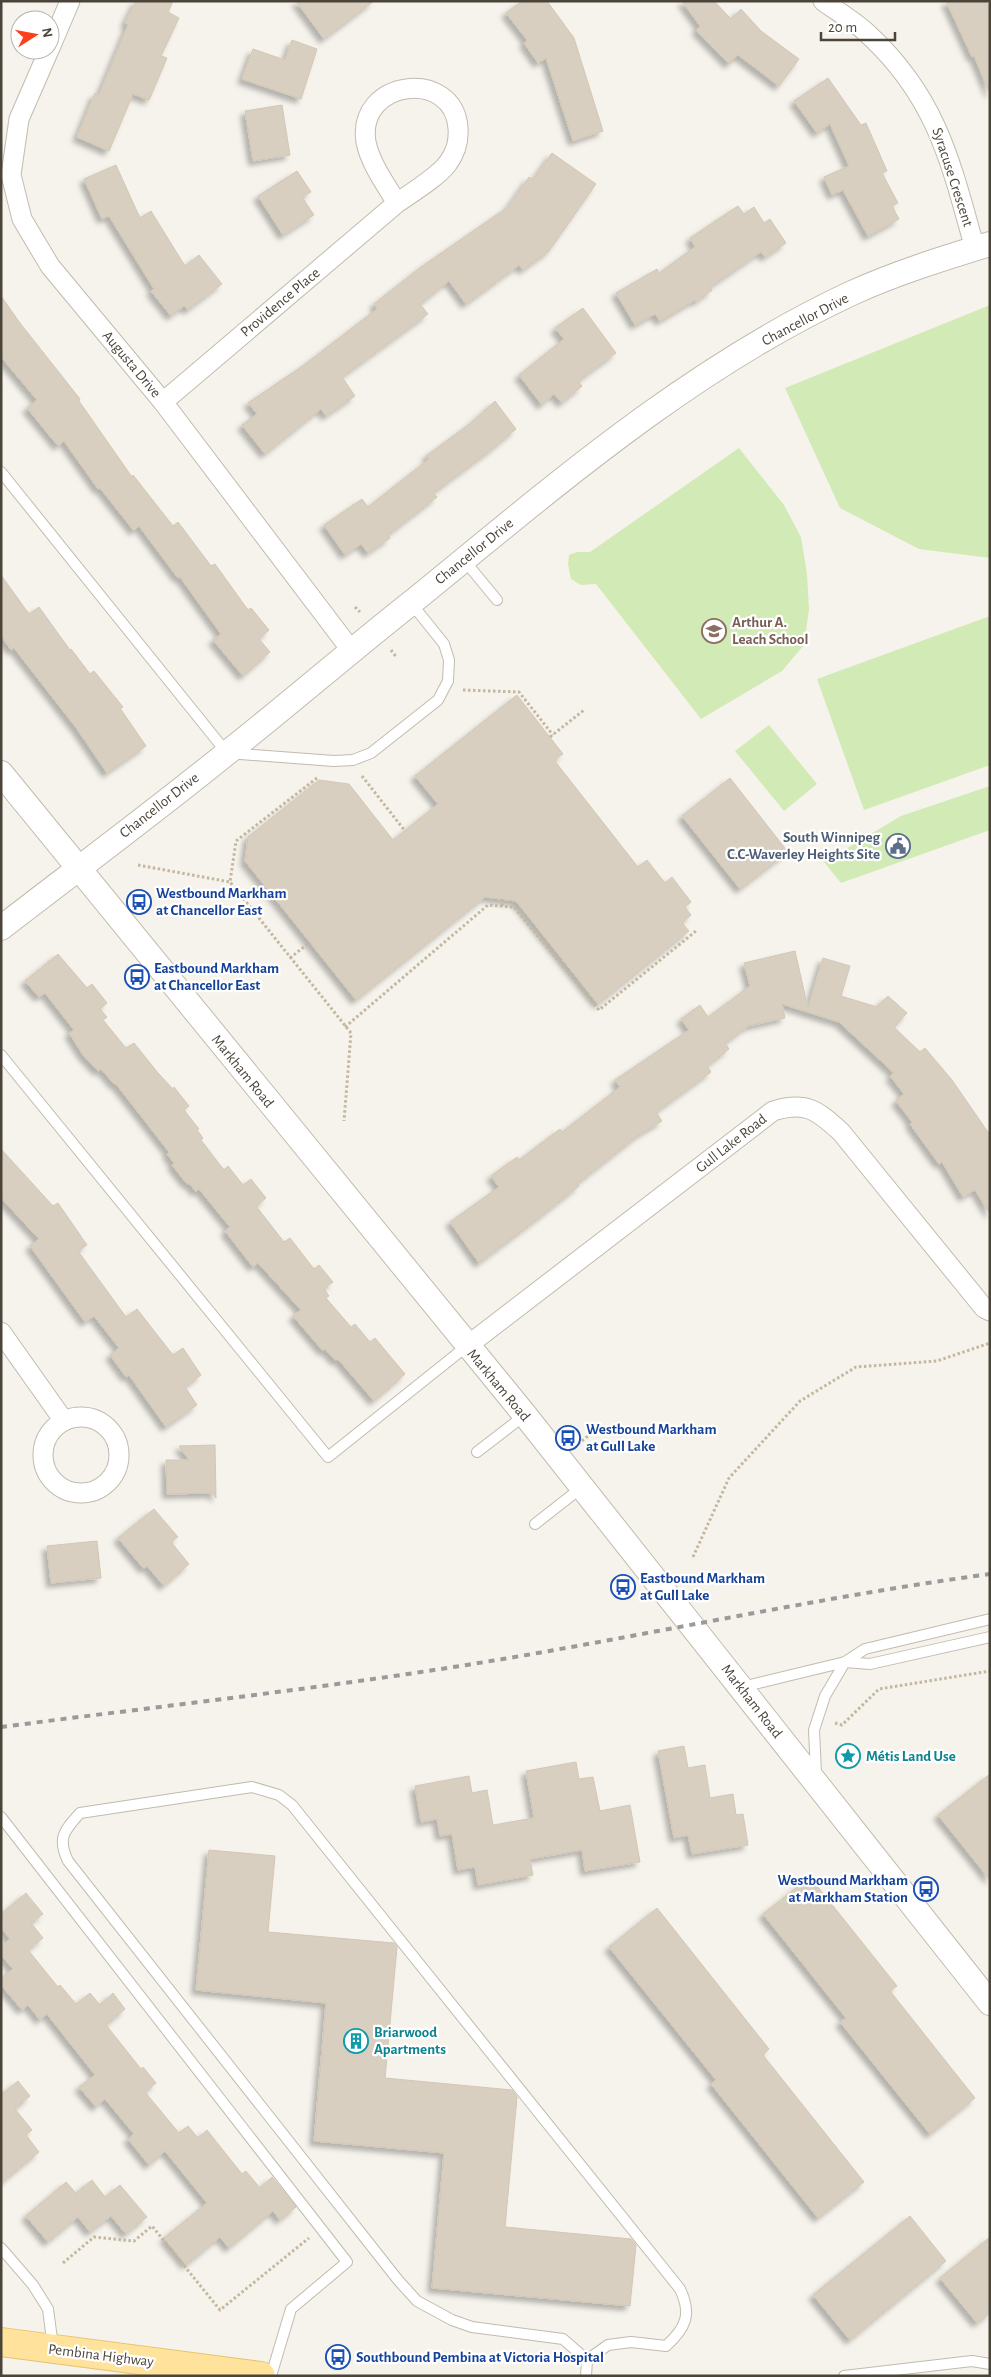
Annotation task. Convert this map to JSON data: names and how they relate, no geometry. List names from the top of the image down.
{
  "streets": {
    "main road": ["Pembina Highway"],
    "street": [
      "Syracuse Crescent",
      "Providence Place",
      "Chancellor Drive",
      "Augusta Drive",
      "Markham Road",
      "Gull Lake Road"
    ]
  },
  "crossings": [
    ["Syracuse Crescent", "Chancellor Drive"],
    ["Providence Place", "Augusta Drive"],
    ["Chancellor Drive", "Augusta Drive"],
    ["Chancellor Drive", "Markham Road"],
    ["Markham Road", "Gull Lake Road"]
  ],
  "places": {
    "school or university": ["Arthur A. Leach School"],
    "public building": ["South Winnipeg C.C-Waverley Heights Site"],
    "bus stop": [
      "Westbound Markham at Chancellor East",
      "Eastbound Markham at Chancellor East",
      "Westbound Markham at Gull Lake",
      "Eastbound Markham at Gull Lake",
      "Westbound Markham at Markham Station",
      "Southbound Pembina at Victoria Hospital"
    ],
    "place": ["Métis Land Use"],
    "building": ["Briarwood Apartments"]
  },
  "scale_bar": "20 m",
  "north": "right"
}
